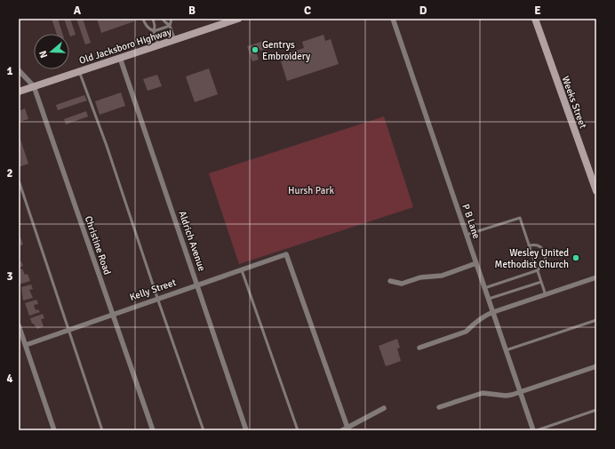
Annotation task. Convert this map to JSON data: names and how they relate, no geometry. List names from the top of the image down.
{
  "streets": {
    "main road": ["Old Jacksboro Highway", "Weeks Street"],
    "street": [
      "P B Lane",
      "Aldrich Avenue",
      "Christine Road",
      "Kelly Street"
    ]
  },
  "crossings": [
    ["Old Jacksboro Highway", "Aldrich Avenue"],
    ["Old Jacksboro Highway", "Christine Road"],
    ["Aldrich Avenue", "Kelly Street"],
    ["Christine Road", "Kelly Street"]
  ],
  "parks": ["Hursh Park"],
  "places": ["Gentrys Embroidery", "Wesley United Methodist Church"],
  "north": "left",
  "grid": {
    "columns": [
      "A",
      "B",
      "C",
      "D",
      "E"
    ],
    "rows": [
      "1",
      "2",
      "3",
      "4"
    ]
  }
}
